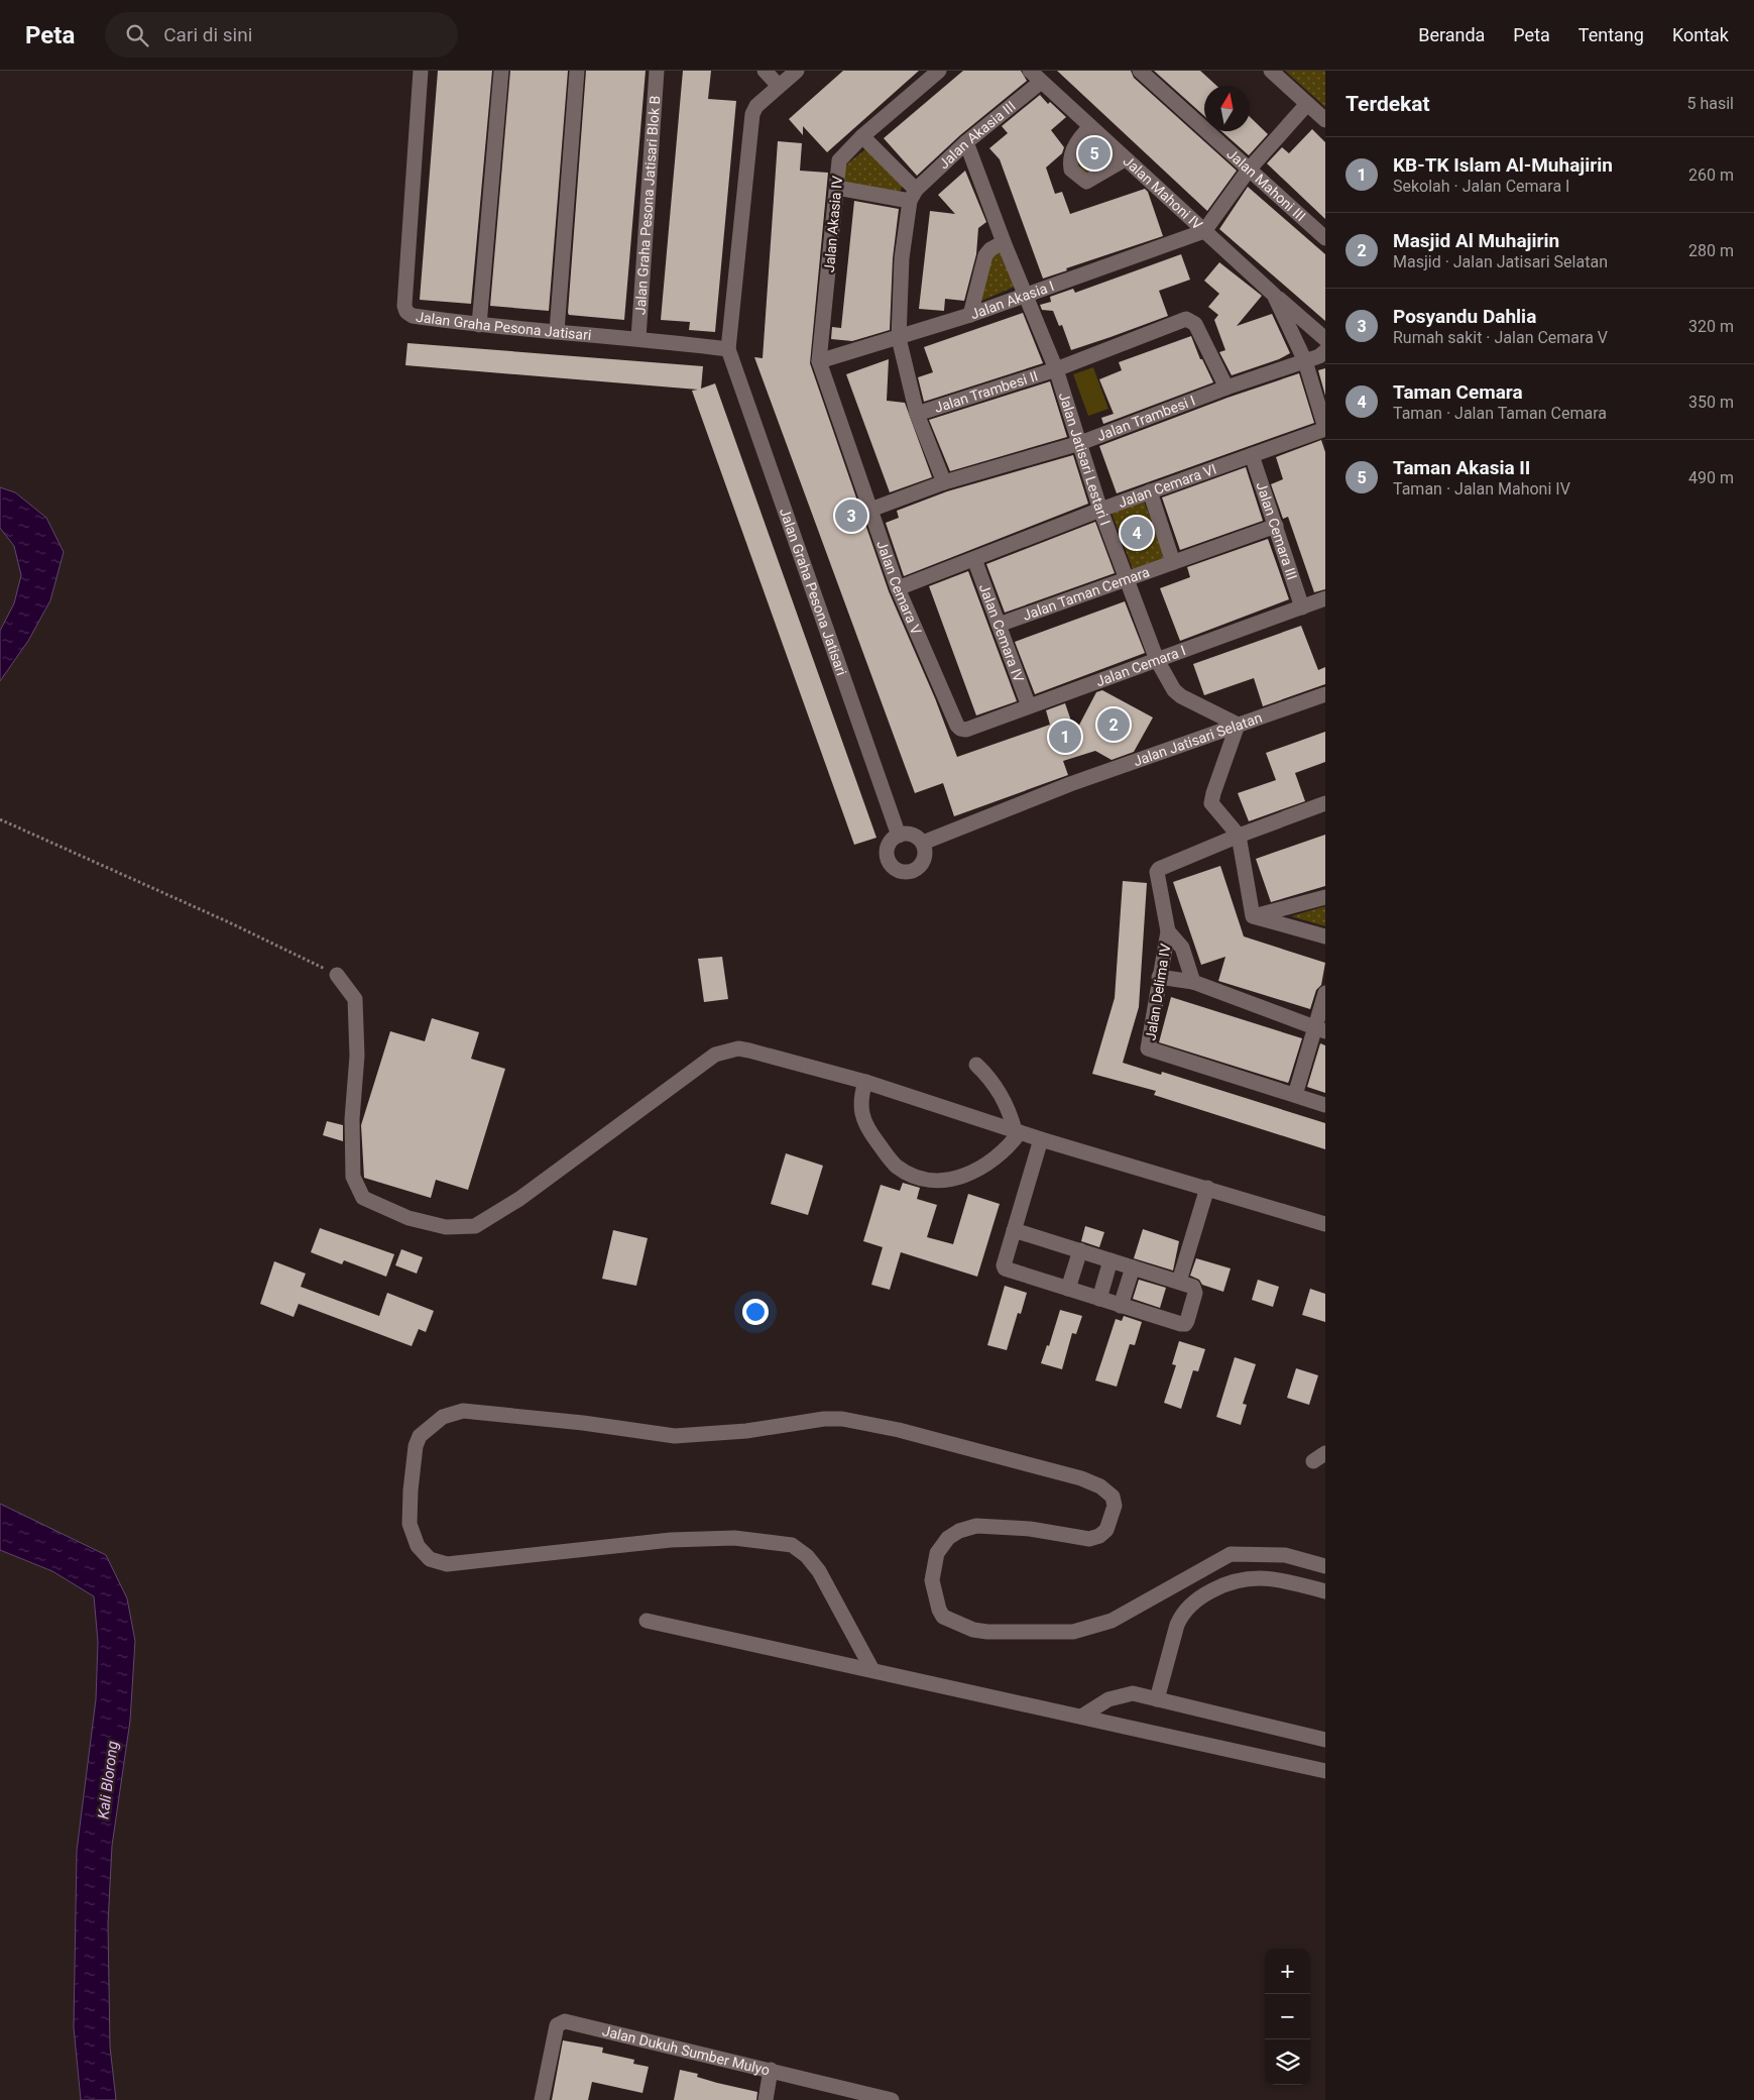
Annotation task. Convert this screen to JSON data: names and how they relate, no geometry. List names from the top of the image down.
{
  "streets": {
    "street": [
      "Jalan Akasia III",
      "Jalan Mahoni III",
      "Jalan Mahoni IV",
      "Jalan Graha Pesona Jatisari Blok B",
      "Jalan Akasia IV",
      "Jalan Akasia I",
      "Jalan Graha Pesona Jatisari",
      "Jalan Trambesi II",
      "Jalan Trambesi I",
      "Jalan Jatisari Lestari I",
      "Jalan Cemara VI",
      "Jalan Cemara III",
      "Jalan Cemara V",
      "Jalan Taman Cemara",
      "Jalan Cemara IV",
      "Jalan Cemara I",
      "Jalan Jatisari Selatan",
      "Jalan Delima IV",
      "Jalan Dukuh Sumber Mulyo"
    ]
  },
  "crossings": [
    ["Jalan Akasia III", "Jalan Mahoni IV"],
    ["Jalan Akasia III", "Jalan Jatisari Lestari I"],
    ["Jalan Mahoni IV", "Jalan Akasia I"],
    ["Jalan Mahoni IV", "Jalan Trambesi I"],
    ["Jalan Mahoni IV", "Jalan Cemara VI"],
    ["Jalan Graha Pesona Jatisari Blok B", "Jalan Graha Pesona Jatisari"],
    ["Jalan Akasia IV", "Jalan Akasia I"],
    ["Jalan Akasia IV", "Jalan Cemara V"],
    ["Jalan Akasia I", "Jalan Jatisari Lestari I"],
    ["Jalan Akasia I", "Jalan Cemara V"],
    ["Jalan Graha Pesona Jatisari", "Jalan Jatisari Selatan"],
    ["Jalan Trambesi II", "Jalan Trambesi I"],
    ["Jalan Trambesi II", "Jalan Jatisari Lestari I"],
    ["Jalan Trambesi I", "Jalan Jatisari Lestari I"],
    ["Jalan Trambesi I", "Jalan Cemara V"],
    ["Jalan Jatisari Lestari I", "Jalan Cemara VI"],
    ["Jalan Jatisari Lestari I", "Jalan Taman Cemara"],
    ["Jalan Jatisari Lestari I", "Jalan Cemara I"],
    ["Jalan Jatisari Lestari I", "Jalan Jatisari Selatan"],
    ["Jalan Cemara VI", "Jalan Cemara III"],
    ["Jalan Cemara VI", "Jalan Cemara V"],
    ["Jalan Cemara VI", "Jalan Cemara IV"],
    ["Jalan Cemara III", "Jalan Taman Cemara"],
    ["Jalan Cemara III", "Jalan Cemara I"],
    ["Jalan Cemara V", "Jalan Cemara I"],
    ["Jalan Taman Cemara", "Jalan Cemara IV"],
    ["Jalan Cemara IV", "Jalan Cemara I"]
  ],
  "water": ["Kali Blorong"],
  "north": "top",
  "page": {
    "header": "Peta",
    "search": "Cari di sini",
    "nav": [
      "Beranda",
      "Peta",
      "Tentang",
      "Kontak"
    ],
    "heading": ["Terdekat", "5 hasil"],
    "pins": [
      "5",
      "3",
      "4",
      "2",
      "1"
    ],
    "list": [
      {
        "mark": "1",
        "name": "KB-TK Islam Al-Muhajirin",
        "note": "Sekolah · Jalan Cemara I",
        "value": "260 m"
      },
      {
        "mark": "2",
        "name": "Masjid Al Muhajirin",
        "note": "Masjid · Jalan Jatisari Selatan",
        "value": "280 m"
      },
      {
        "mark": "3",
        "name": "Posyandu Dahlia",
        "note": "Rumah sakit · Jalan Cemara V",
        "value": "320 m"
      },
      {
        "mark": "4",
        "name": "Taman Cemara",
        "note": "Taman · Jalan Taman Cemara",
        "value": "350 m"
      },
      {
        "mark": "5",
        "name": "Taman Akasia II",
        "note": "Taman · Jalan Mahoni IV",
        "value": "490 m"
      }
    ],
    "map_buttons": ["+", "−"]
  }
}
